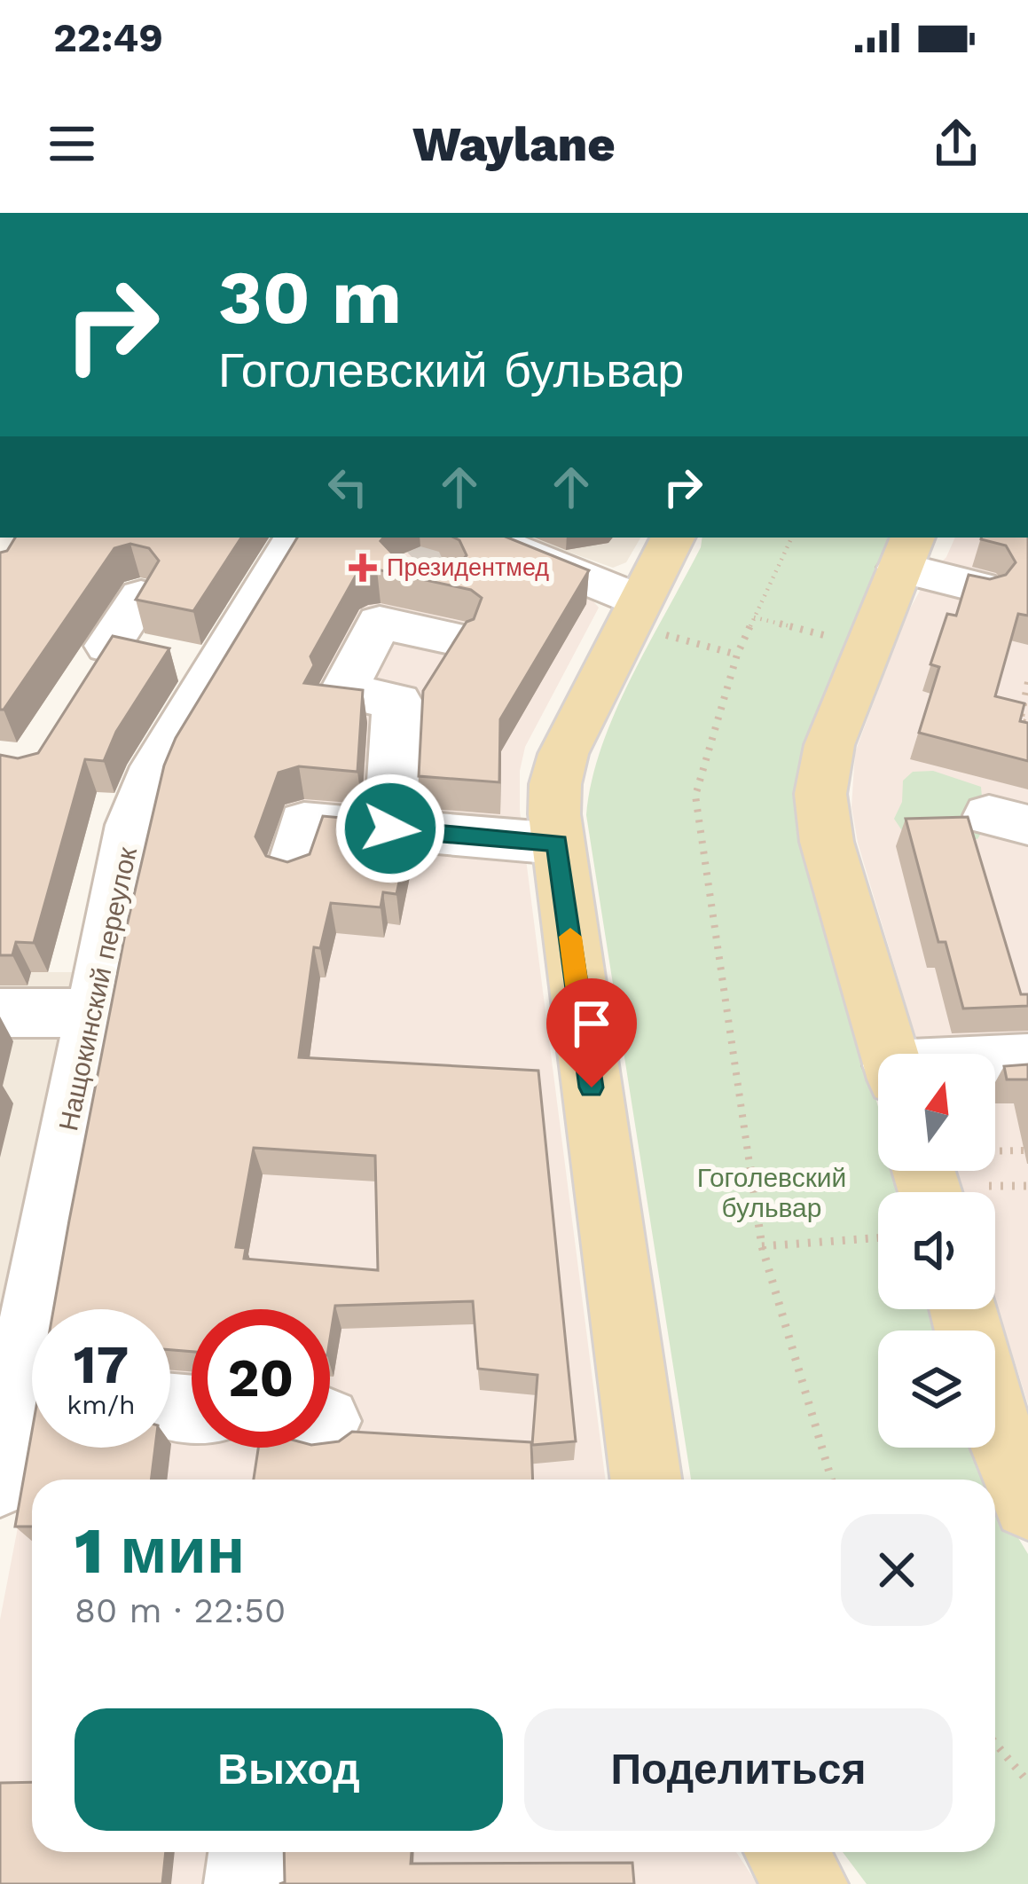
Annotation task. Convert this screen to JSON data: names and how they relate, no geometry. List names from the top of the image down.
{
  "streets": {
    "street": ["Нащокинский переулок"]
  },
  "parks": ["Гоголевский бульвар"],
  "places": {
    "health": ["Президентмед"]
  },
  "north": "top",
  "page": {
    "status": "22:49",
    "header": "Waylane",
    "turn": ["30 m", "Гоголевский бульвар"],
    "speed": "17 km/h",
    "limit": "20",
    "heading": ["1 мин", "80 m · 22:50"],
    "buttons": ["Выход", "Поделиться"]
  }
}
